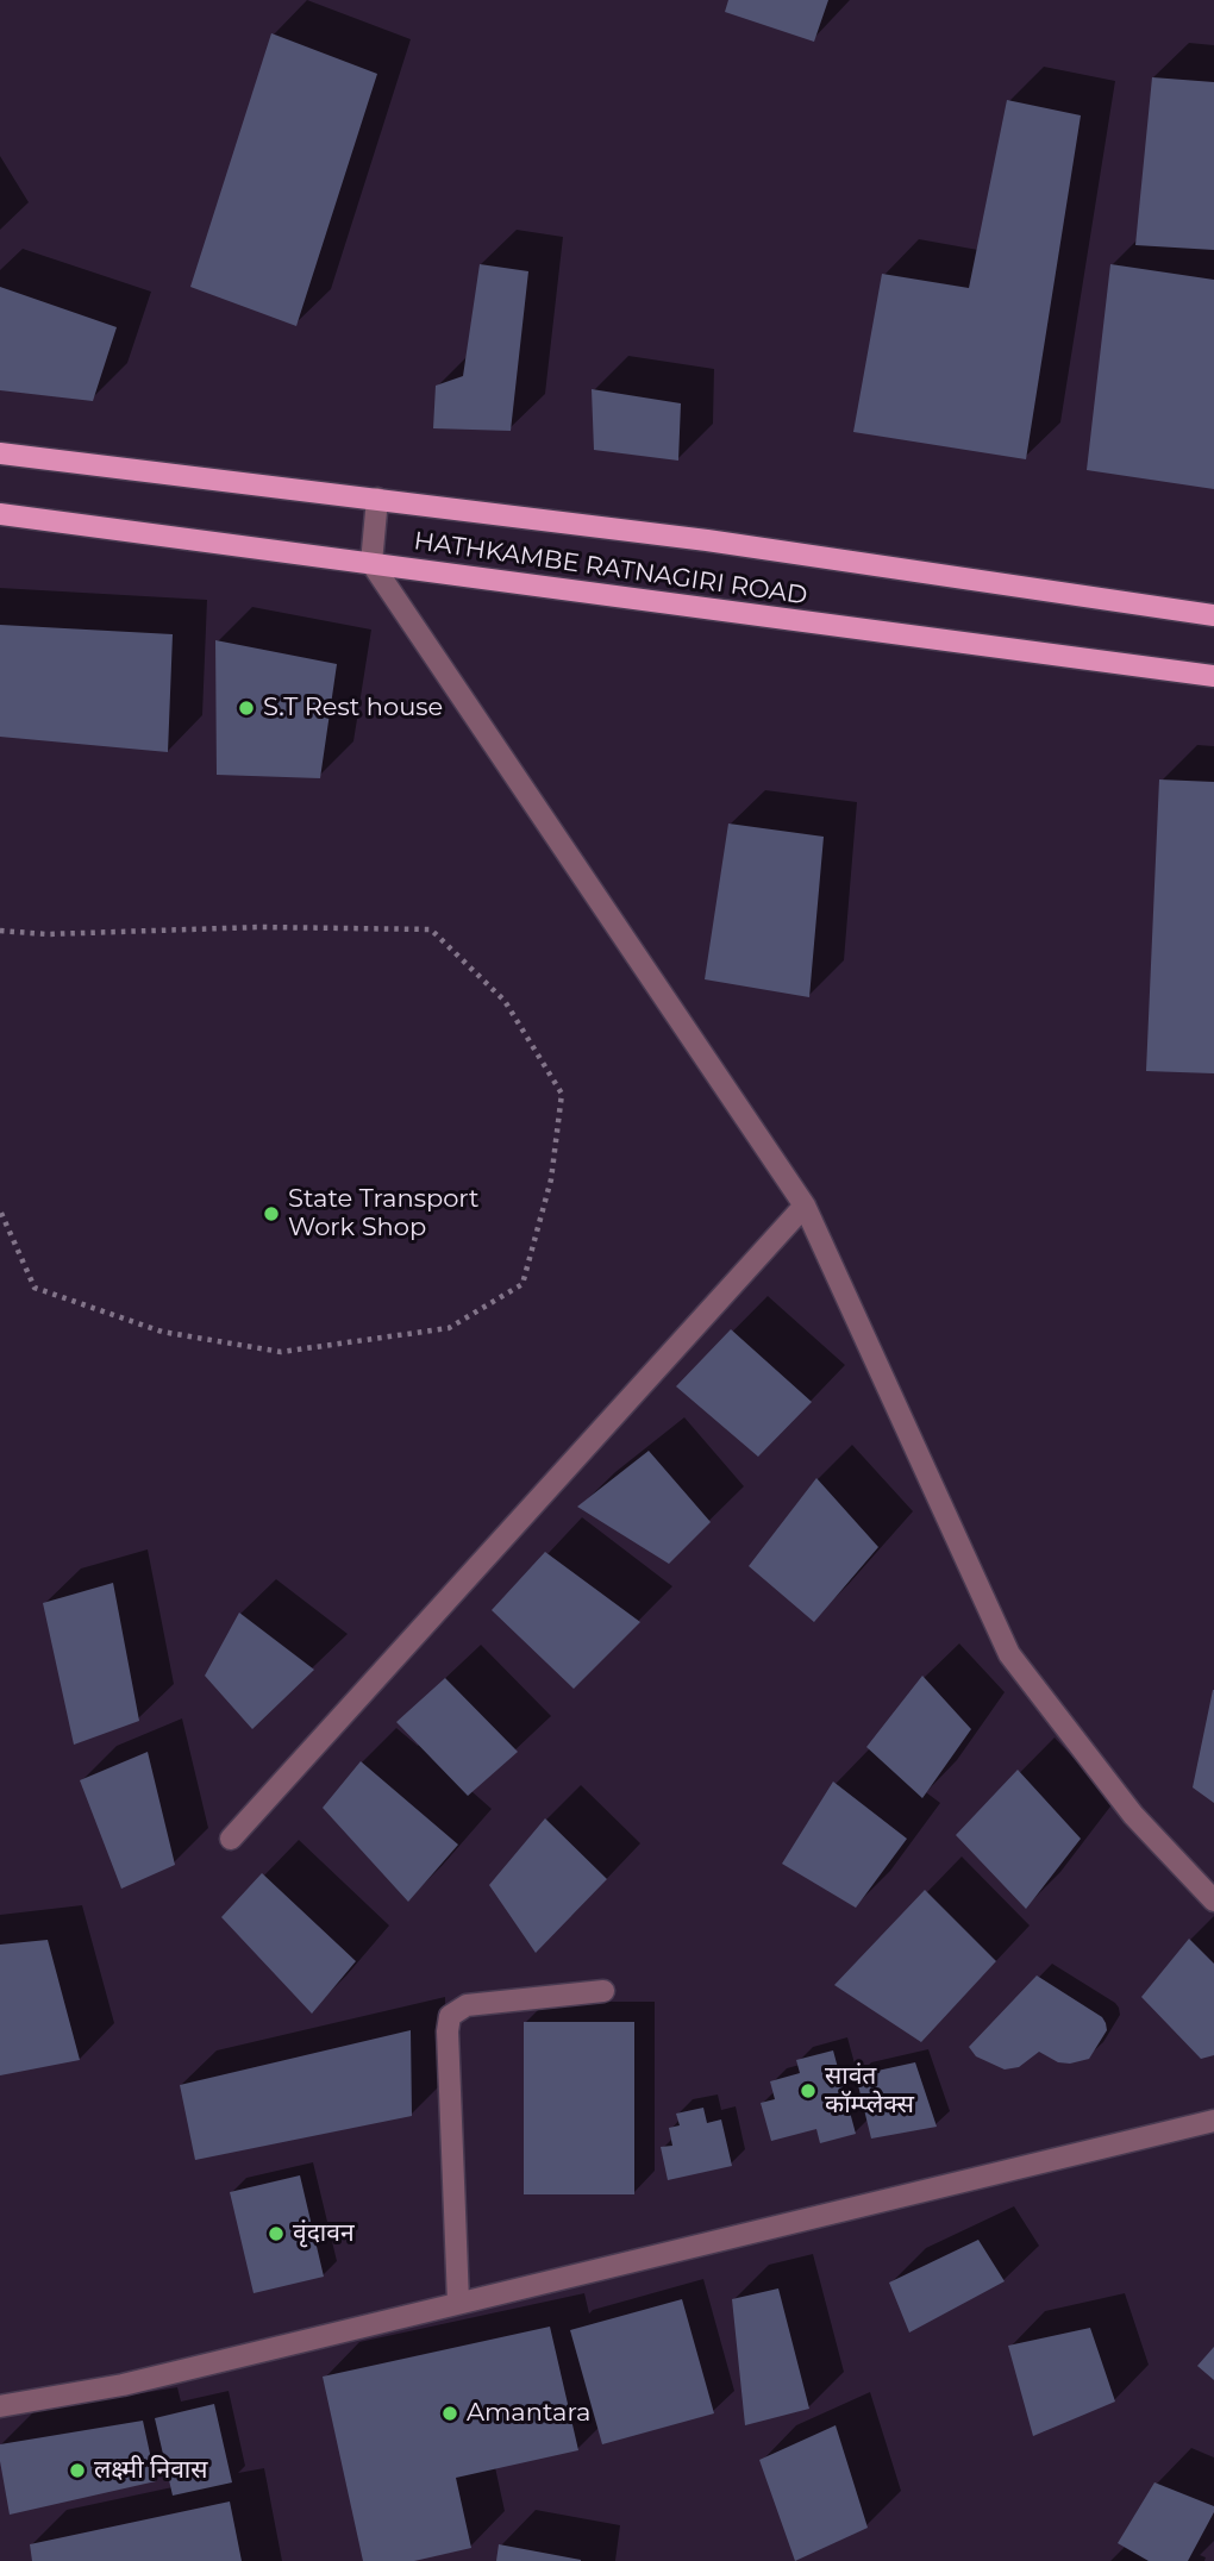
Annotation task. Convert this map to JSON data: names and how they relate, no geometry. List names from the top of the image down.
{
  "streets": {
    "main road": ["HATHKAMBE RATNAGIRI ROAD"]
  },
  "places": [
    "S.T Rest house",
    "State Transport Work Shop",
    "सावंत कॉम्प्लेक्स",
    "वृंदावन",
    "Amantara",
    "लक्ष्मी निवास"
  ]
}
